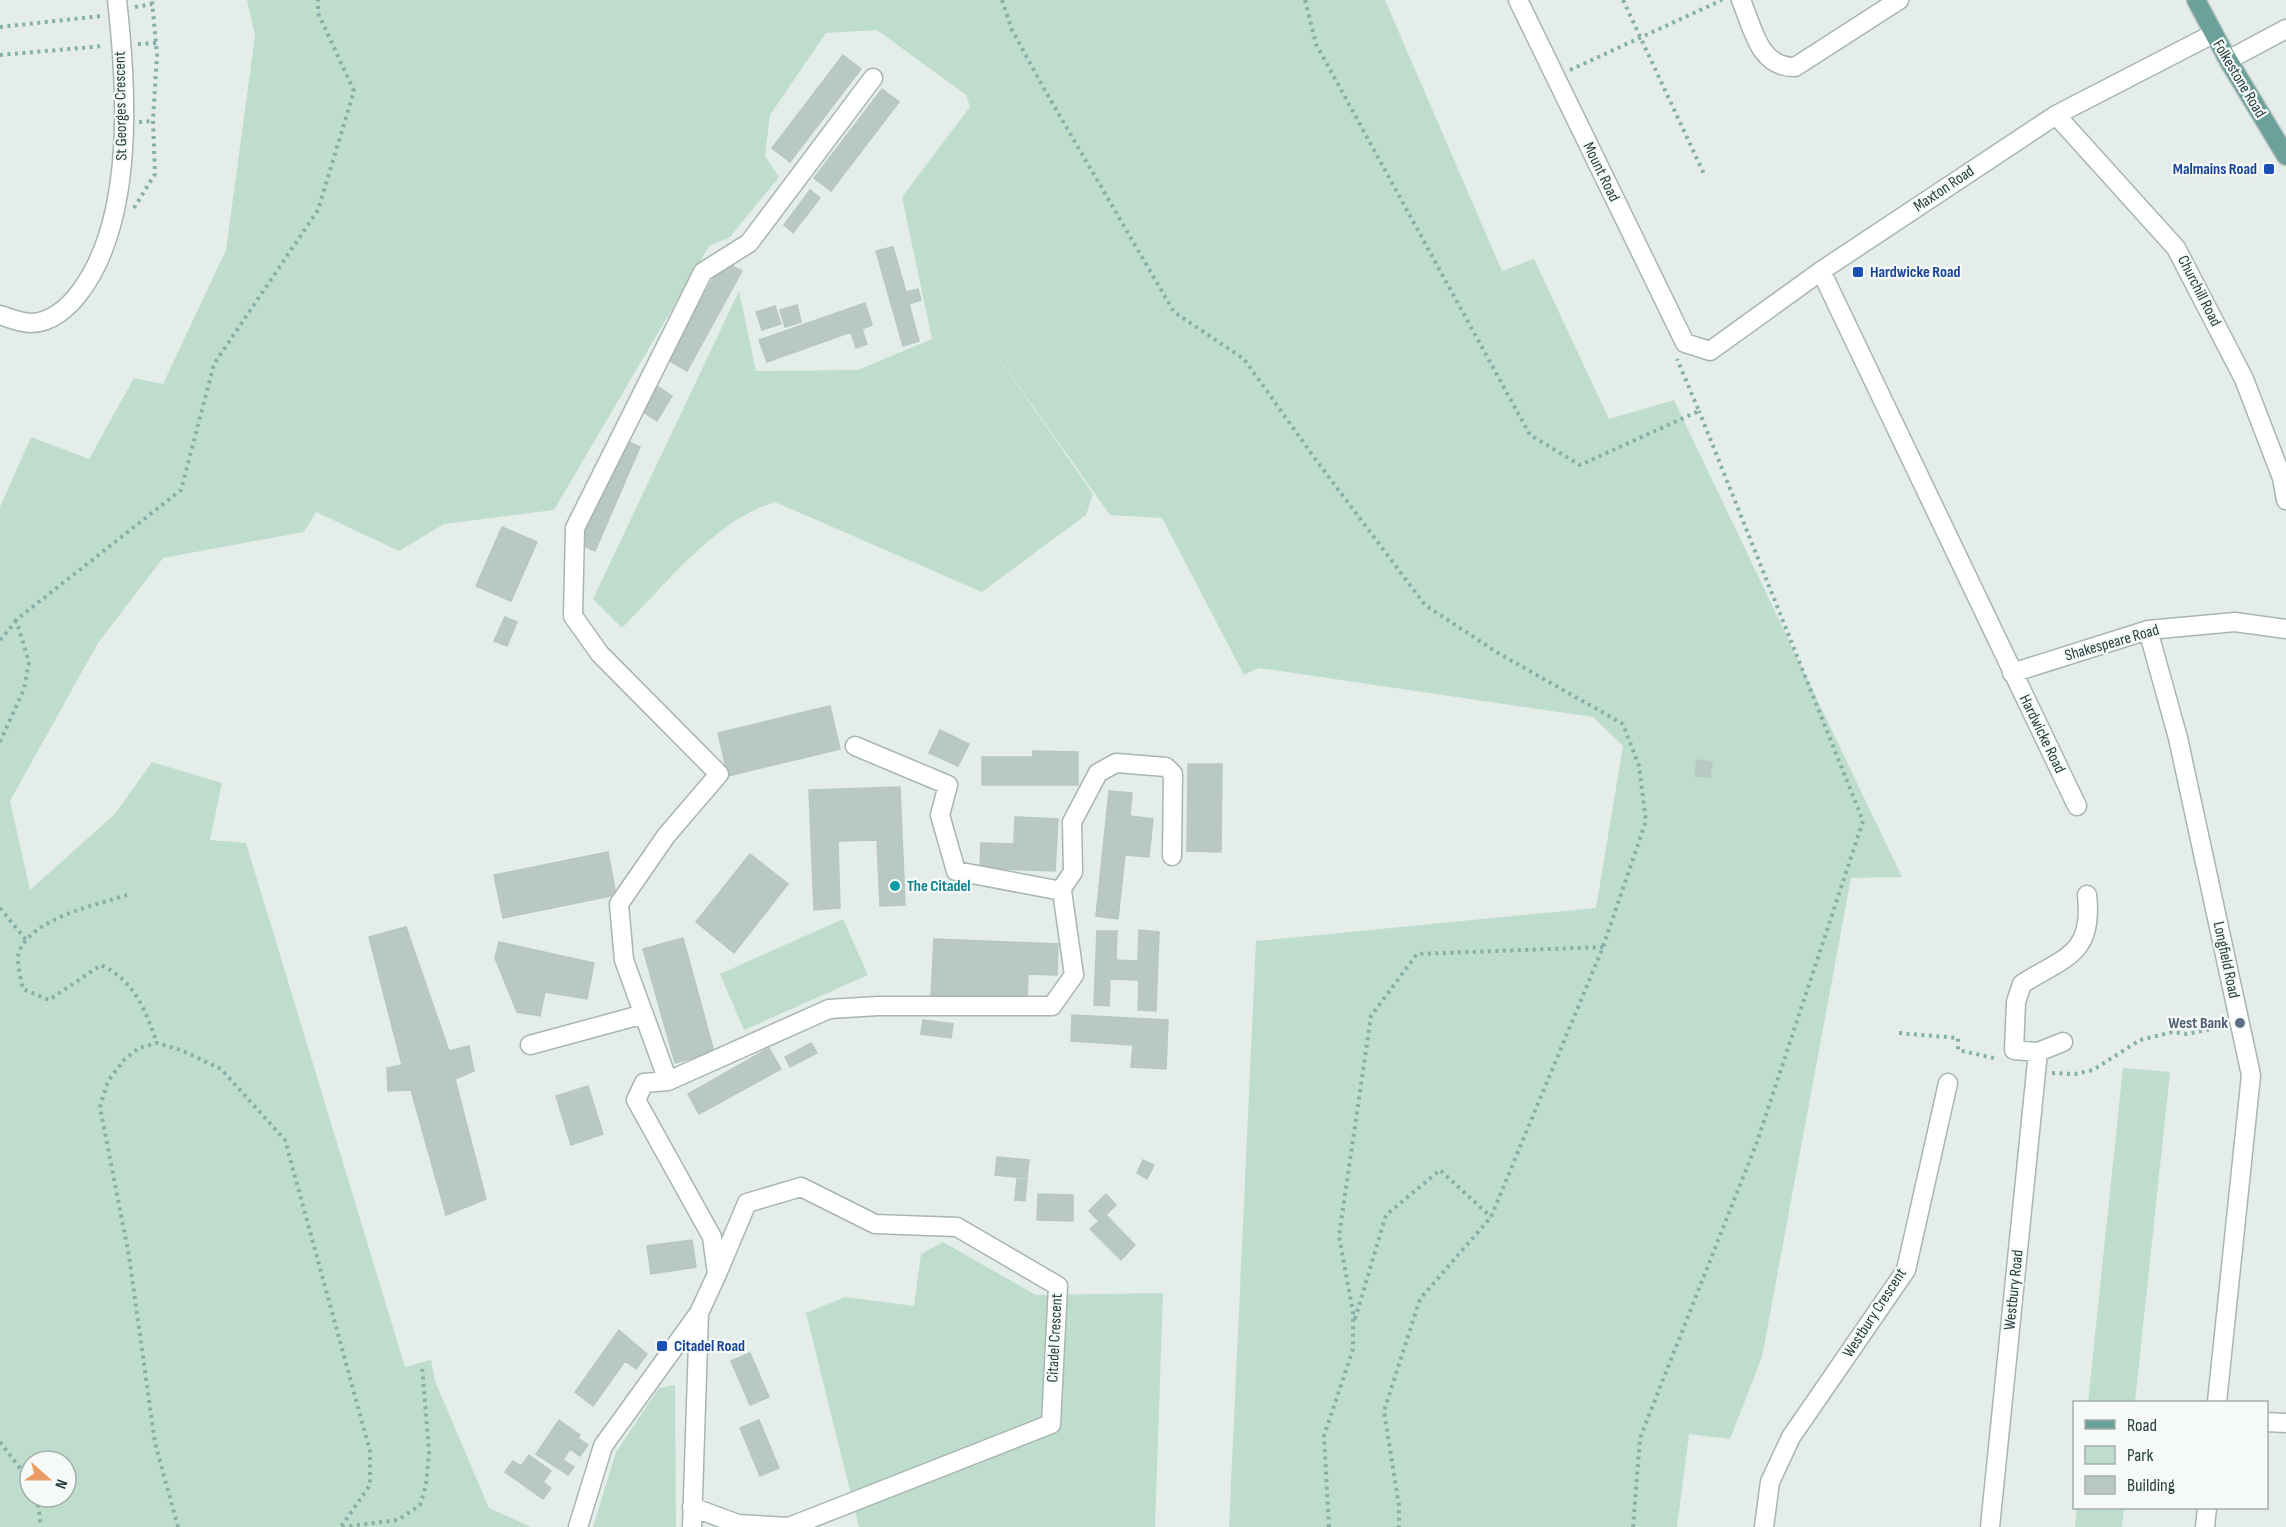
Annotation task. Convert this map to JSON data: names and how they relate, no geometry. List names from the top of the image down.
{
  "streets": {
    "main road": ["Folkestone Road"],
    "street": [
      "St Georges Crescent",
      "Mount Road",
      "Maxton Road",
      "Churchill Road",
      "Shakespeare Road",
      "Hardwicke Road",
      "Longfield Road",
      "Westbury Road",
      "Westbury Crescent",
      "Citadel Crescent"
    ]
  },
  "crossings": [
    ["Folkestone Road", "Maxton Road"],
    ["Mount Road", "Maxton Road"],
    ["Maxton Road", "Churchill Road"],
    ["Maxton Road", "Hardwicke Road"],
    ["Shakespeare Road", "Hardwicke Road"],
    ["Shakespeare Road", "Longfield Road"]
  ],
  "places": {
    "transit": ["Malmains Road", "Hardwicke Road", "Citadel Road"],
    "other": ["The Citadel", "West Bank"]
  },
  "legend": ["Road", "Park", "Building"],
  "north": "right"
}
